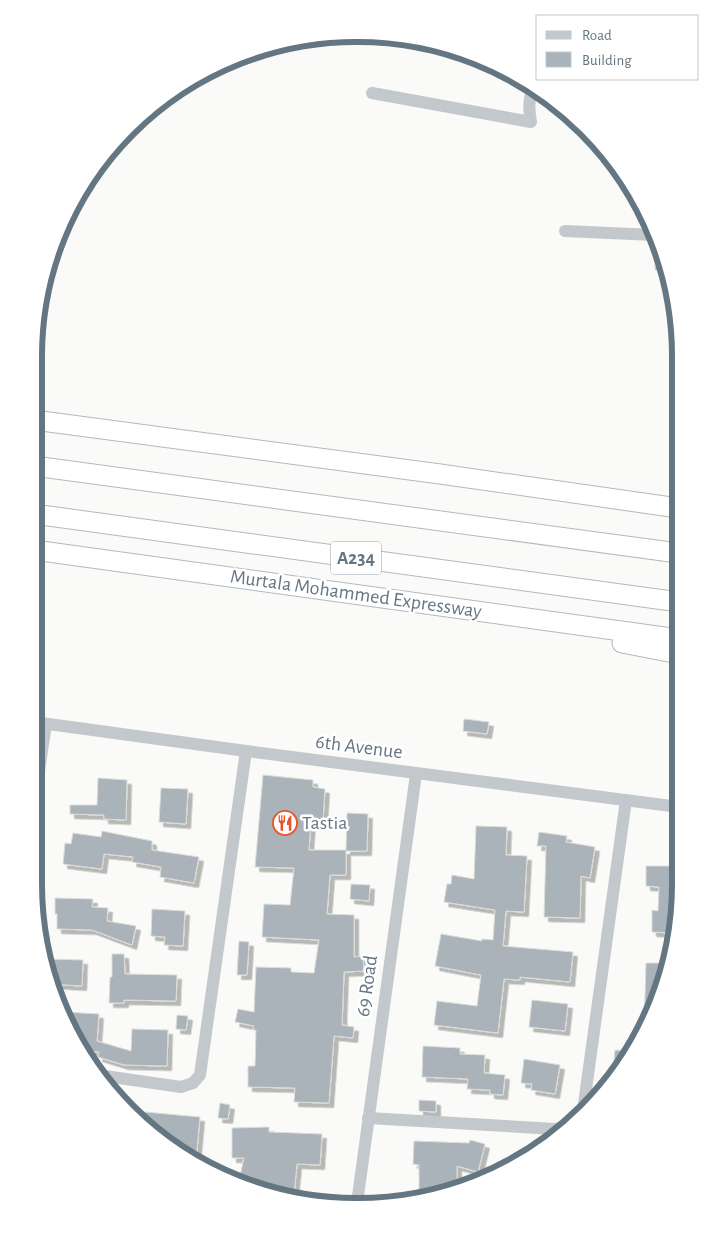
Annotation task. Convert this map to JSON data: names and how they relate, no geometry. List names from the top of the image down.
{
  "streets": {
    "highway": ["A234", "Murtala Mohammed Expressway"],
    "street": ["6th Avenue", "69 Road"]
  },
  "crossings": [
    ["6th Avenue", "69 Road"]
  ],
  "places": {
    "restaurant": ["Tastia"]
  },
  "legend": ["Road", "Building"]
}
